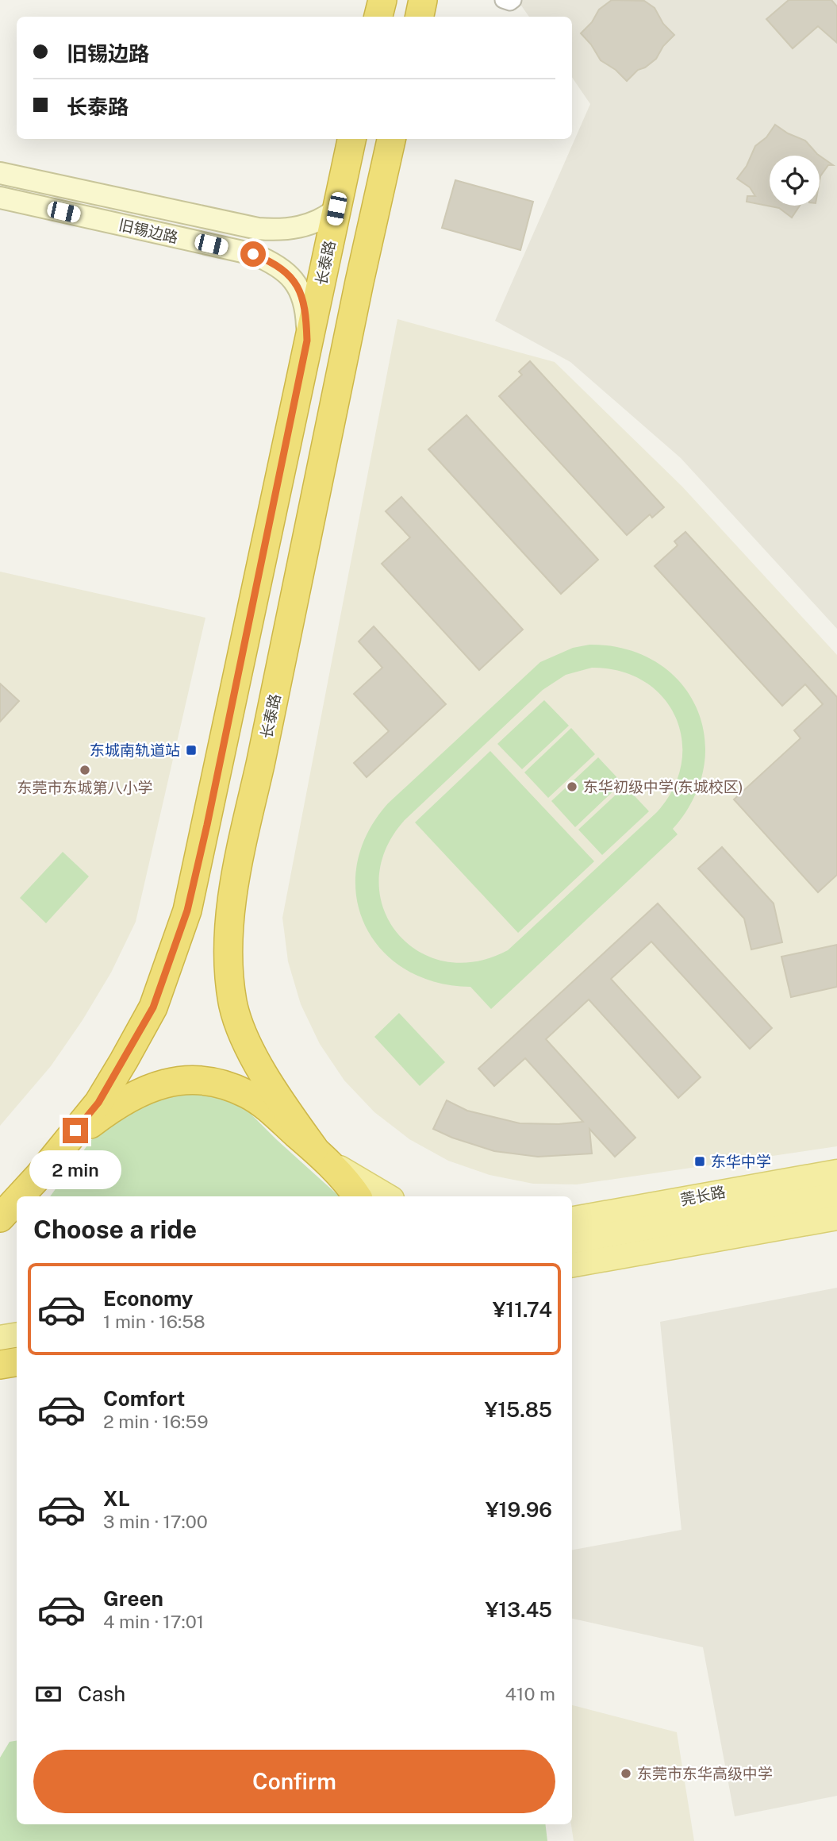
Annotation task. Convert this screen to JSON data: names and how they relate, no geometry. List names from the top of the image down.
{
  "streets": {
    "highway": ["长泰路"],
    "main road": ["莞长路"],
    "street": ["旧锡边路"]
  },
  "crossings": [
    ["旧锡边路", "长泰路"]
  ],
  "places": {
    "transit": ["东城南轨道站", "东华中学"],
    "other": ["东莞市东城第八小学", "东华初级中学(东城校区)", "东莞市东华高级中学"]
  },
  "page": {
    "banner": ["旧锡边路", "长泰路"],
    "bubble": "2 min",
    "heading": "Choose a ride",
    "list": [
      {
        "name": "Economy",
        "note": "1 min · 16:58",
        "value": "¥11.74"
      },
      {
        "name": "Comfort",
        "note": "2 min · 16:59",
        "value": "¥15.85"
      },
      {
        "name": "XL",
        "note": "3 min · 17:00",
        "value": "¥19.96"
      },
      {
        "name": "Green",
        "note": "4 min · 17:01",
        "value": "¥13.45"
      }
    ],
    "pay": ["Cash", "410 m"],
    "buttons": "Confirm"
  }
}
